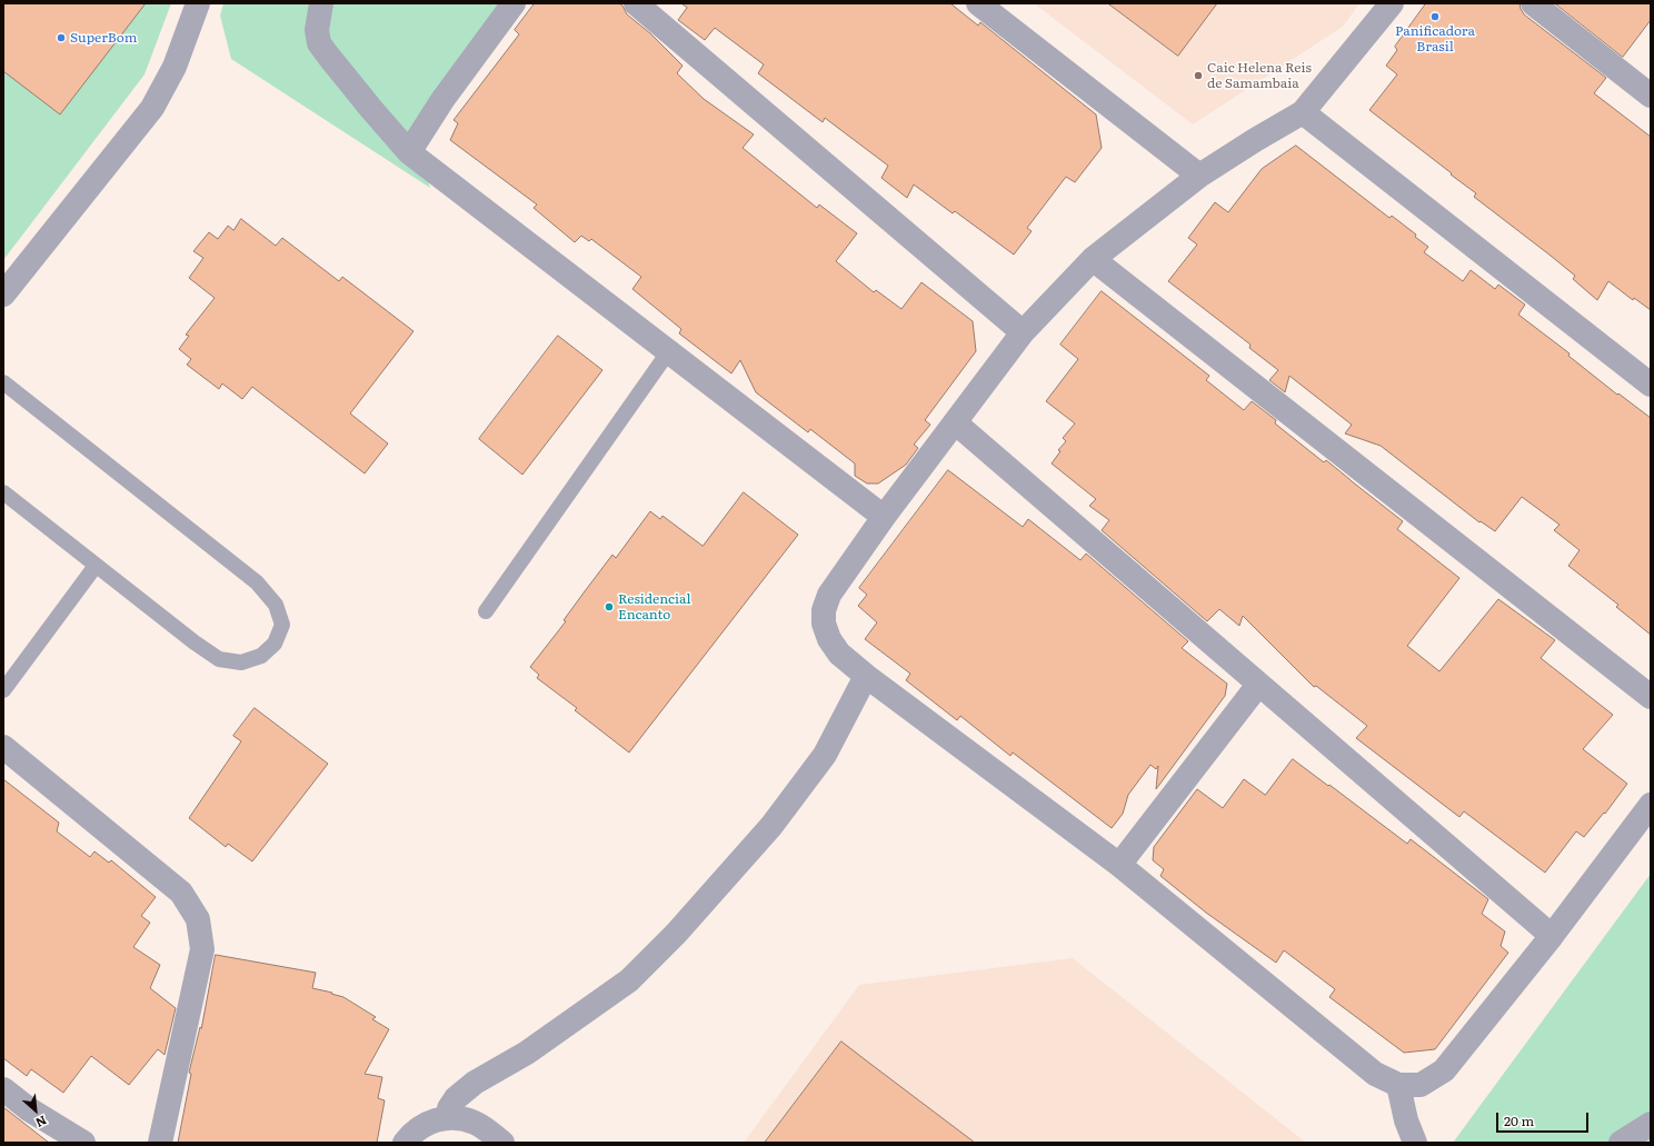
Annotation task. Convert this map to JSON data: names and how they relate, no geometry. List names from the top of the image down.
{
  "places": [
    "Panificadora Brasil",
    "SuperBom",
    "Caic Helena Reis de Samambaia",
    "Residencial Encanto"
  ],
  "scale_bar": "20 m",
  "north": "bottom right"
}
